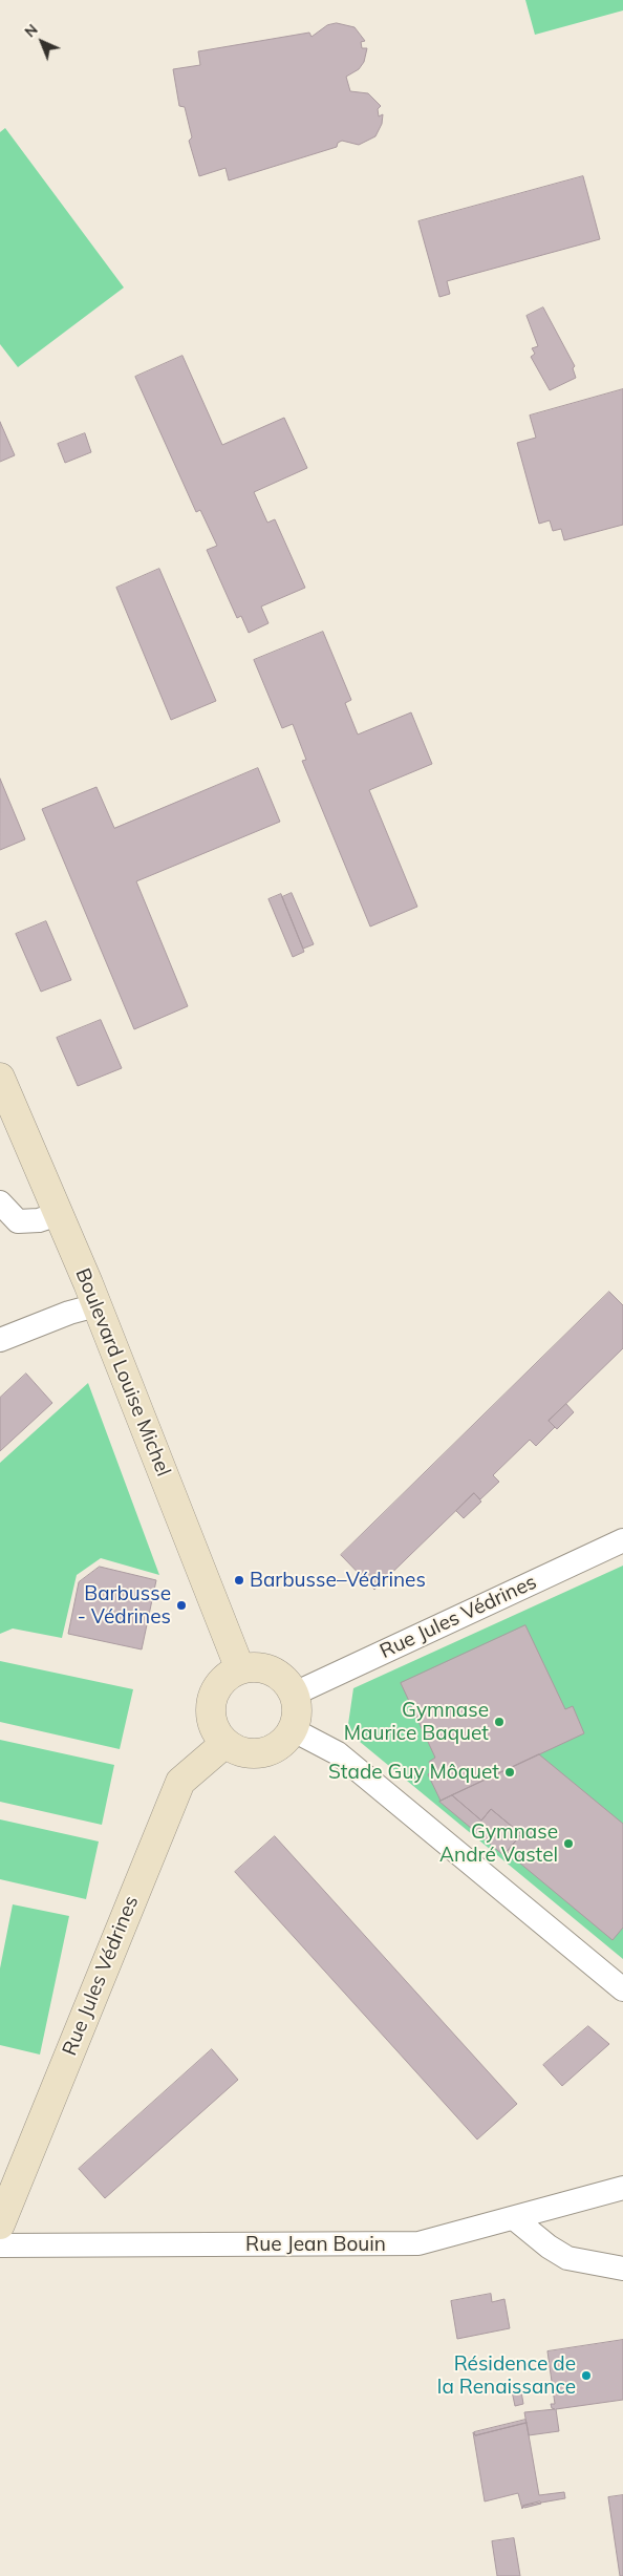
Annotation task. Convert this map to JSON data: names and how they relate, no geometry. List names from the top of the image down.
{
  "streets": {
    "street": ["Boulevard Louise Michel", "Rue Jules Védrines", "Rue Jean Bouin"]
  },
  "crossings": [
    ["Boulevard Louise Michel", "Rue Jules Védrines"]
  ],
  "places": [
    "Barbusse–Védrines",
    "Barbusse - Védrines",
    "Gymnase Maurice Baquet",
    "Stade Guy Môquet",
    "Gymnase André Vastel",
    "Résidence de la Renaissance"
  ],
  "north": "top left"
}
